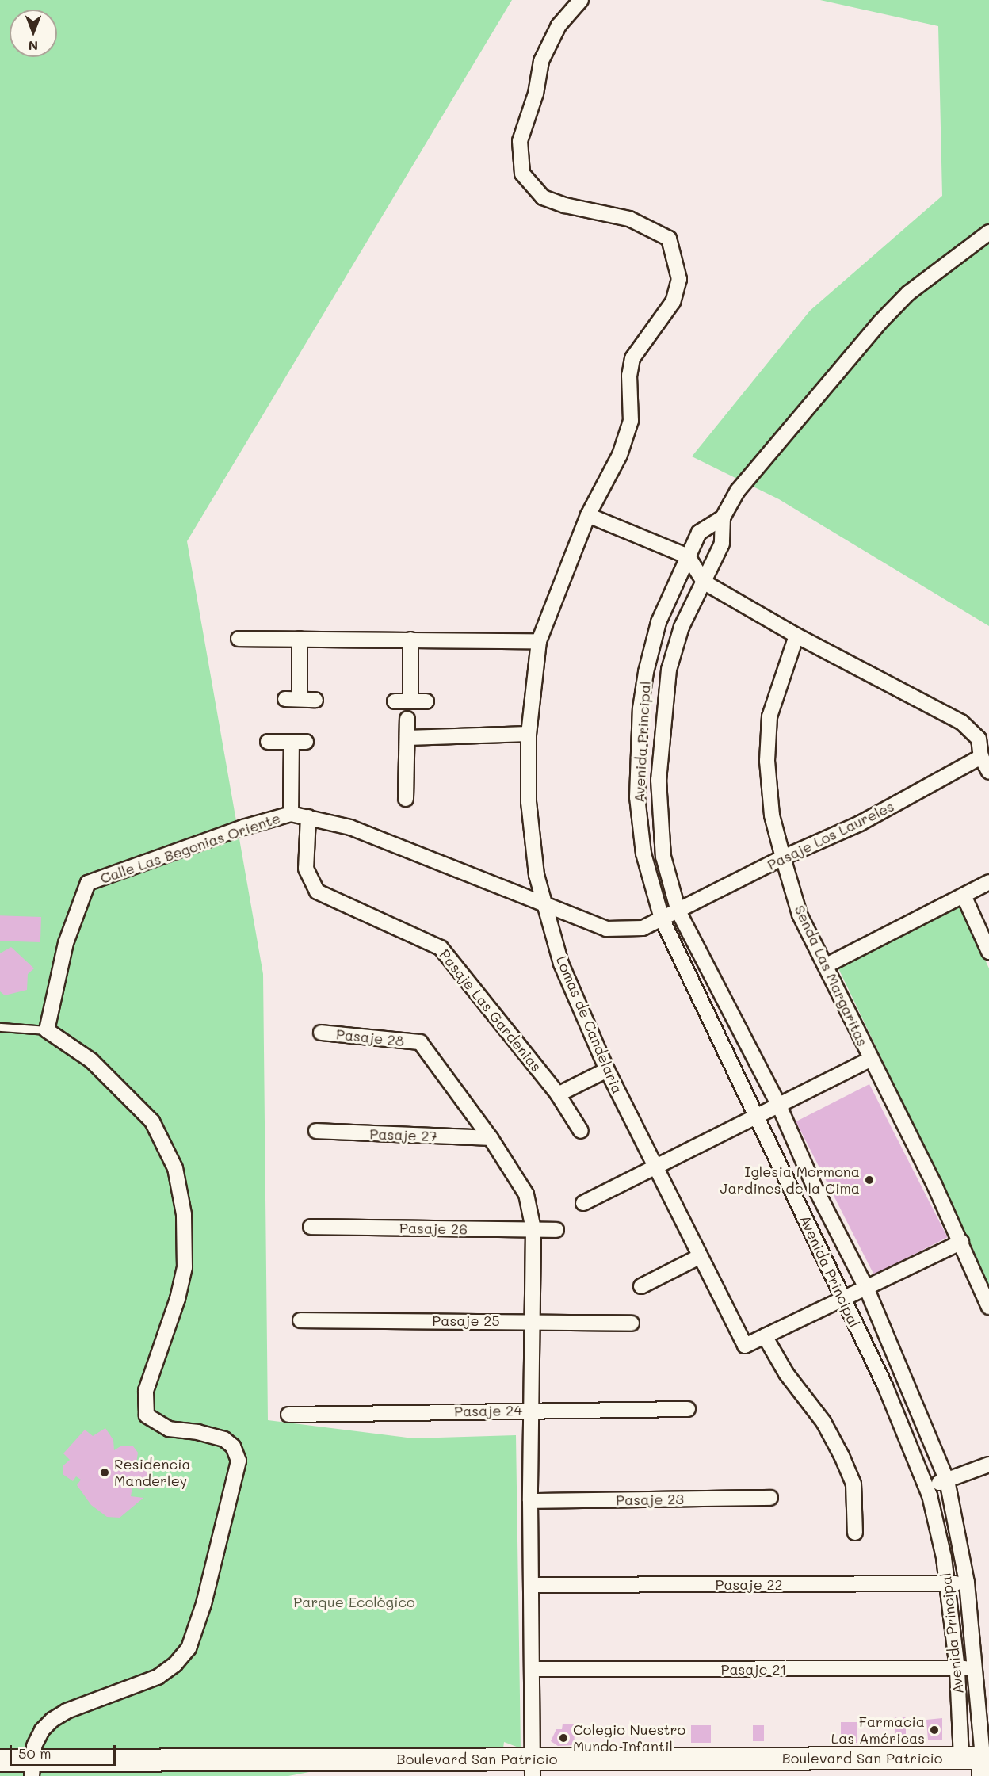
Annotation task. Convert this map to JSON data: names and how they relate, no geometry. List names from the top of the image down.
{
  "streets": {
    "street": [
      "Avenida Principal",
      "Pasaje Los Laureles",
      "Calle Las Begonias Oriente",
      "Senda Las Margaritas",
      "Pasaje Las Gardenias",
      "Lomas de Candelaria",
      "Pasaje 28",
      "Pasaje 27",
      "Pasaje 26",
      "Pasaje 25",
      "Pasaje 24",
      "Pasaje 23",
      "Pasaje 22",
      "Pasaje 21",
      "Boulevard San Patricio"
    ]
  },
  "crossings": [
    ["Avenida Principal", "Pasaje Los Laureles"],
    ["Avenida Principal", "Calle Las Begonias Oriente"],
    ["Avenida Principal", "Lomas de Candelaria"],
    ["Avenida Principal", "Pasaje 22"],
    ["Avenida Principal", "Pasaje 21"],
    ["Avenida Principal", "Boulevard San Patricio"],
    ["Pasaje Los Laureles", "Calle Las Begonias Oriente"],
    ["Pasaje Los Laureles", "Senda Las Margaritas"],
    ["Calle Las Begonias Oriente", "Pasaje Las Gardenias"],
    ["Calle Las Begonias Oriente", "Lomas de Candelaria"],
    ["Senda Las Margaritas", "Lomas de Candelaria"],
    ["Pasaje 28", "Pasaje 27"]
  ],
  "parks": ["Parque Ecológico"],
  "places": [
    "Iglesia Mormona Jardines de la Cima",
    "Residencia Manderley",
    "Farmacia Las Américas",
    "Colegio Nuestro Mundo Infantil"
  ],
  "scale_bar": "50 m",
  "north": "bottom"
}
